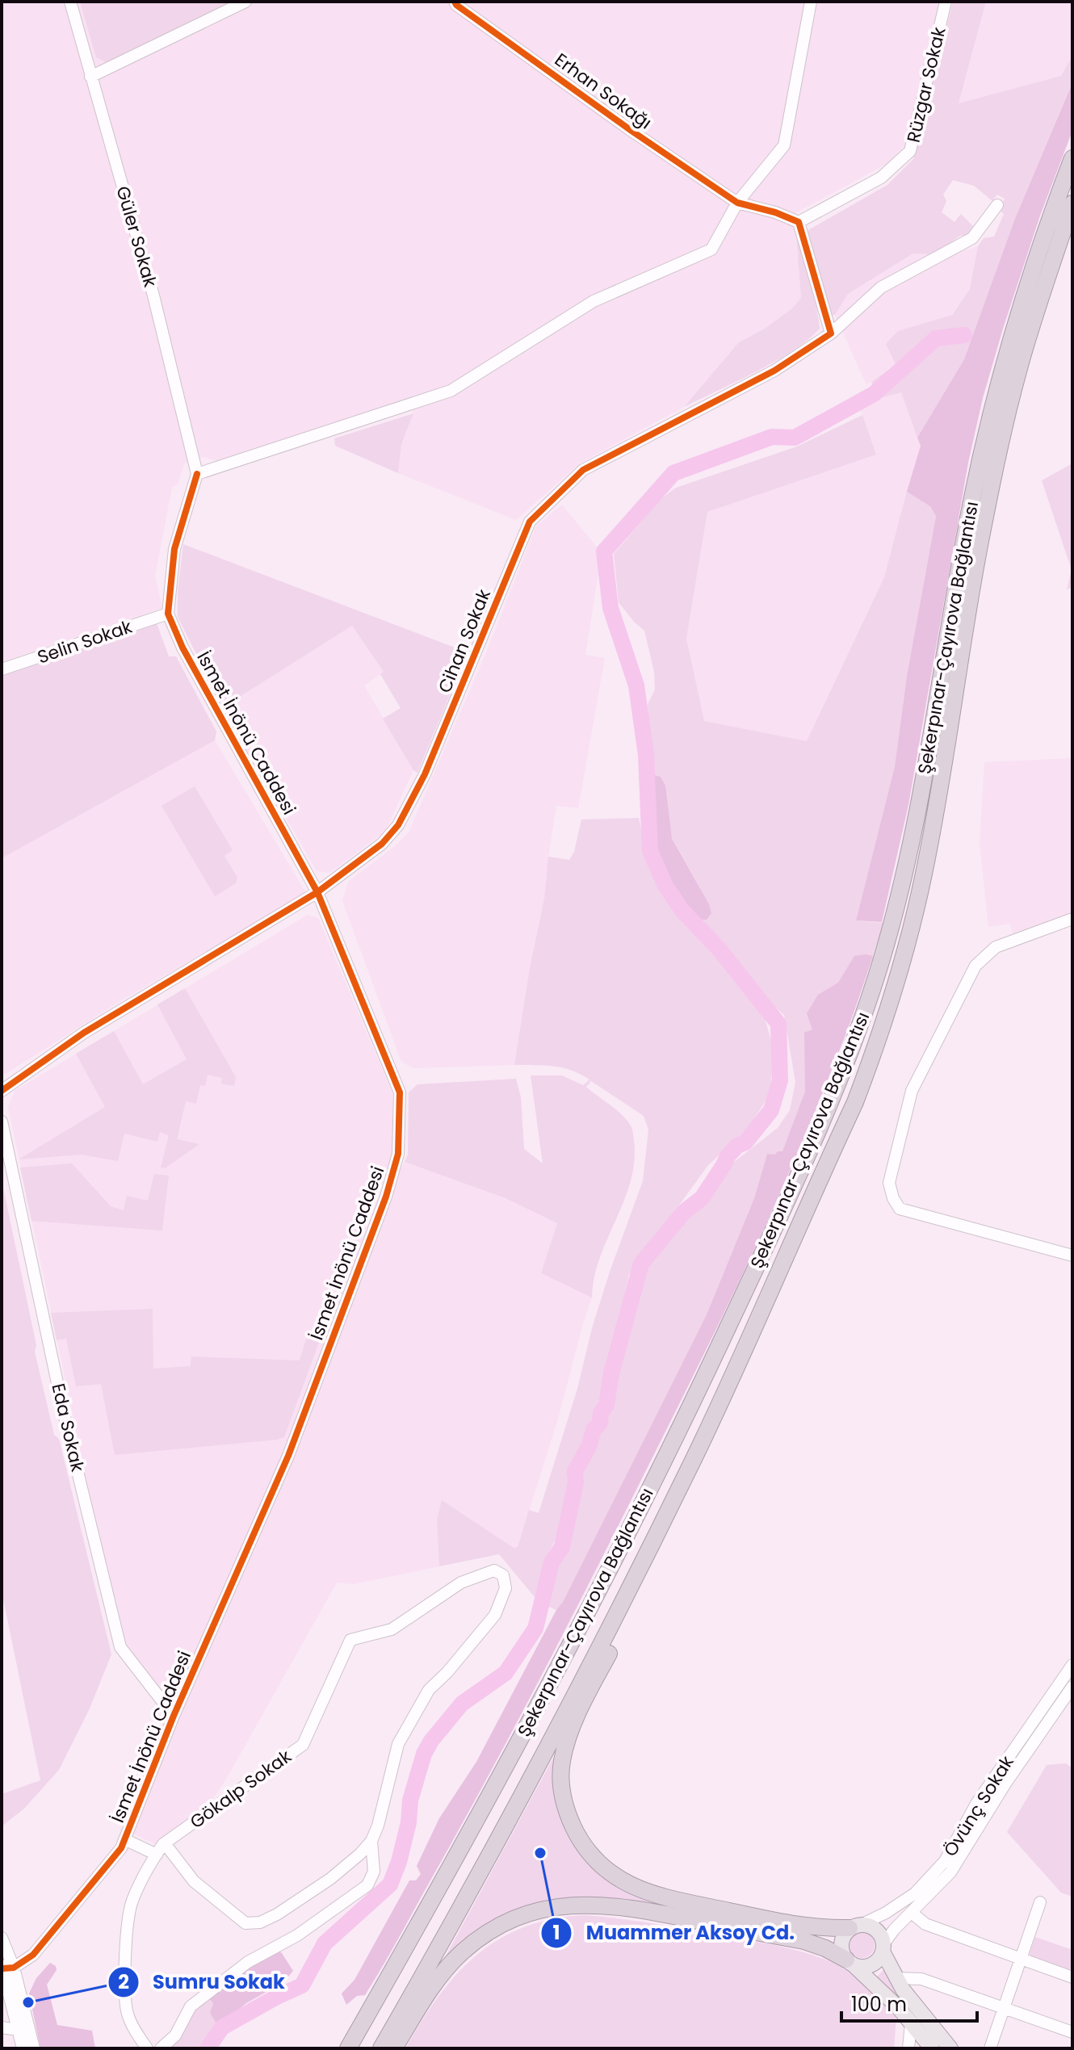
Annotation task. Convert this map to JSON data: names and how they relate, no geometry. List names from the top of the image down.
{
  "streets": {
    "highway": ["Şekerpınar-Çayırova Bağlantısı"],
    "street": [
      "Rüzgar Sokak",
      "Erhan Sokağı",
      "Güler Sokak",
      "Cihan Sokak",
      "Selin Sokak",
      "İsmet İnönü Caddesi",
      "Eda Sokak",
      "Gökalp Sokak",
      "Övünç Sokak"
    ]
  },
  "crossings": [
    ["Güler Sokak", "İsmet İnönü Caddesi"],
    ["Cihan Sokak", "İsmet İnönü Caddesi"],
    ["Selin Sokak", "İsmet İnönü Caddesi"],
    ["İsmet İnönü Caddesi", "Eda Sokak"]
  ],
  "places": ["Muammer Aksoy Cd.", "Sumru Sokak"],
  "scale_bar": "100 m"
}
